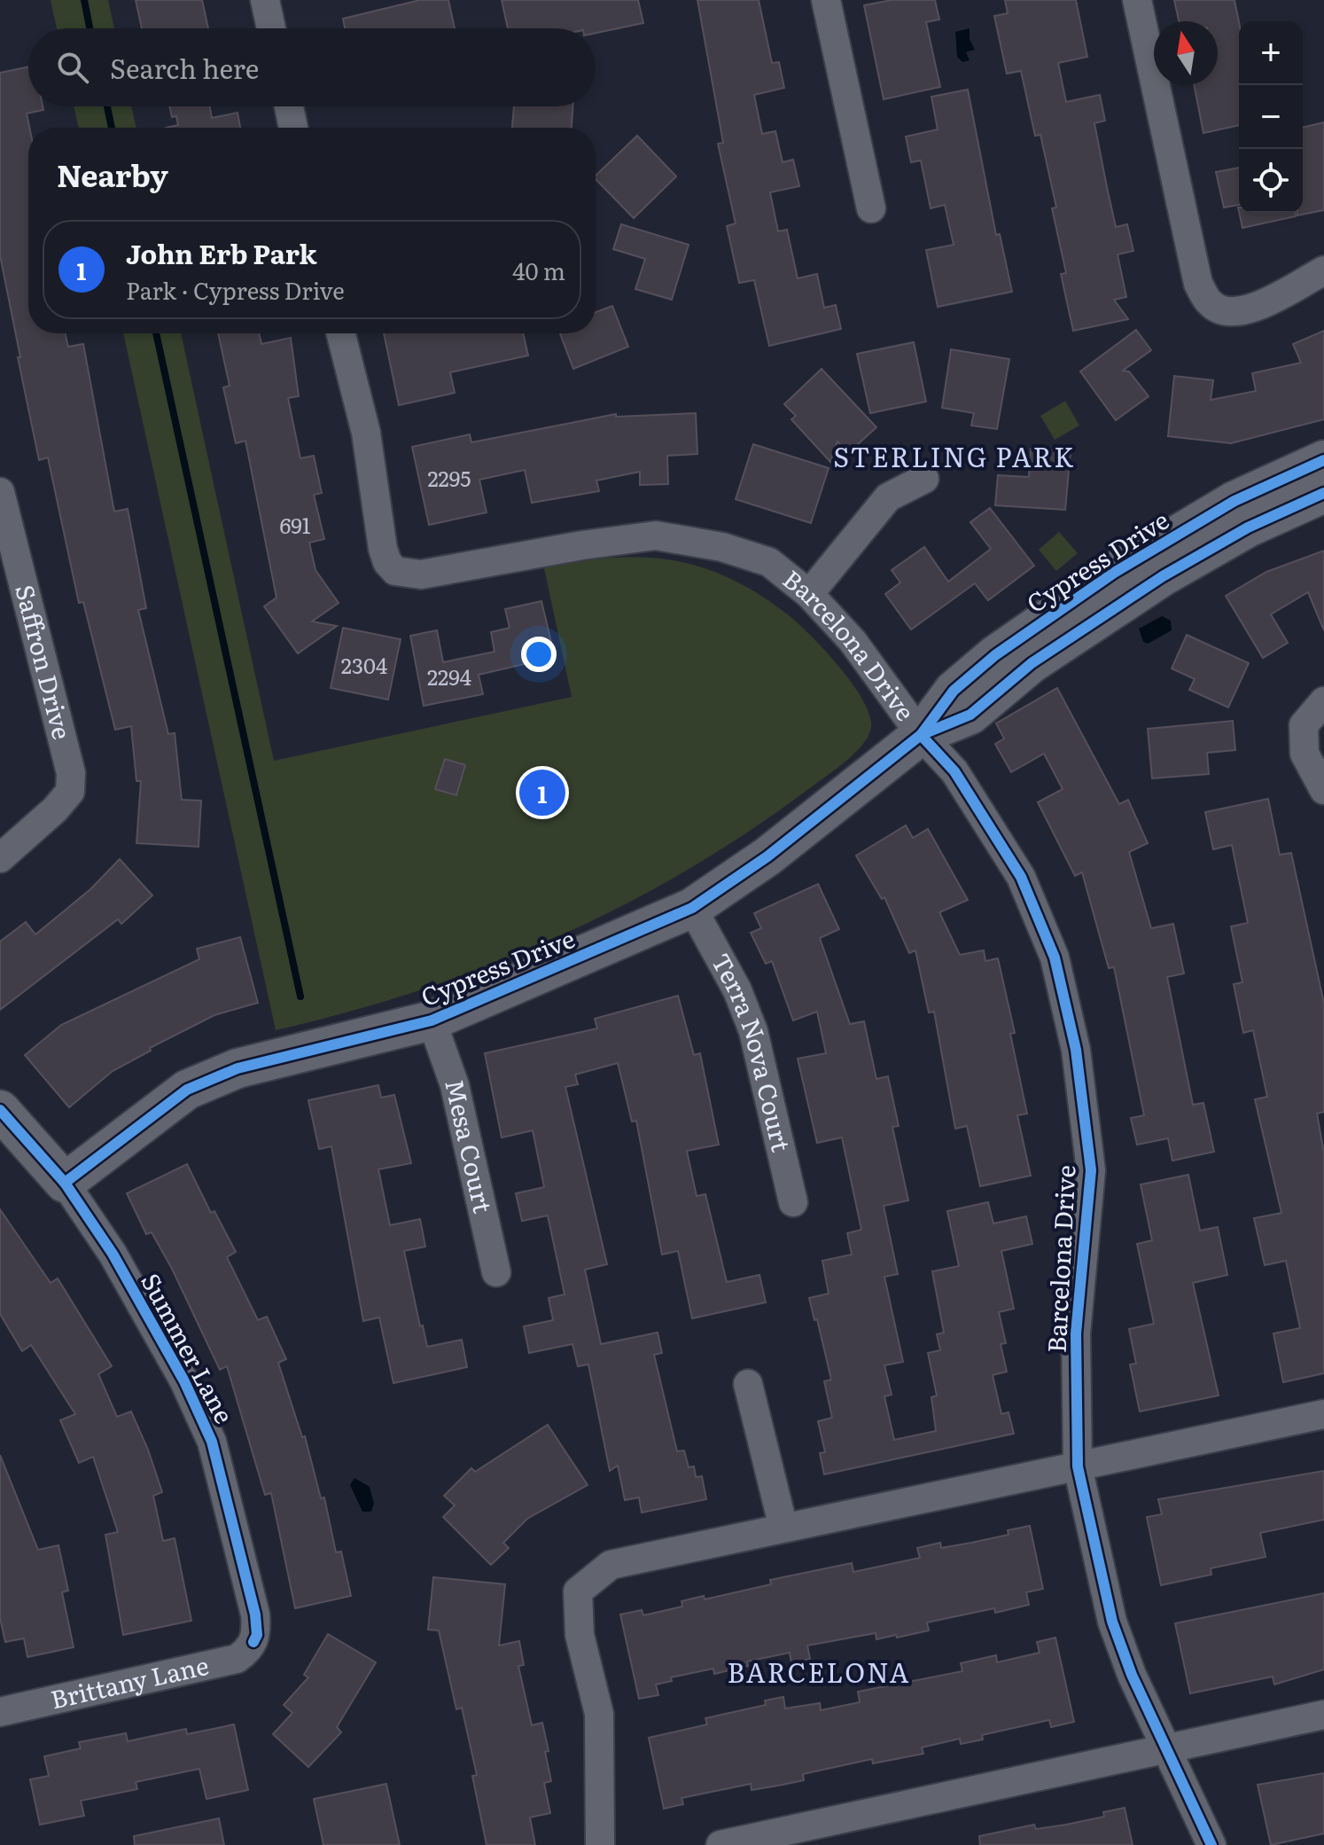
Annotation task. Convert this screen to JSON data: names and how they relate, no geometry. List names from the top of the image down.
{
  "streets": {
    "street": [
      "Cypress Drive",
      "Barcelona Drive",
      "Saffron Drive",
      "Terra Nova Court",
      "Mesa Court",
      "Summer Lane",
      "Brittany Lane"
    ]
  },
  "crossings": [
    ["Cypress Drive", "Barcelona Drive"],
    ["Cypress Drive", "Terra Nova Court"],
    ["Cypress Drive", "Mesa Court"],
    ["Cypress Drive", "Summer Lane"],
    ["Summer Lane", "Brittany Lane"]
  ],
  "districts": ["STERLING PARK", "BARCELONA"],
  "house_numbers": [
    "2295",
    "691",
    "2304",
    "2294"
  ],
  "north": "top",
  "page": {
    "map_buttons": ["+", "−"],
    "search": "Search here",
    "heading": "Nearby",
    "list": [
      {
        "mark": "1",
        "name": "John Erb Park",
        "note": "Park · Cypress Drive",
        "value": "40 m"
      }
    ],
    "pins": "1"
  }
}
